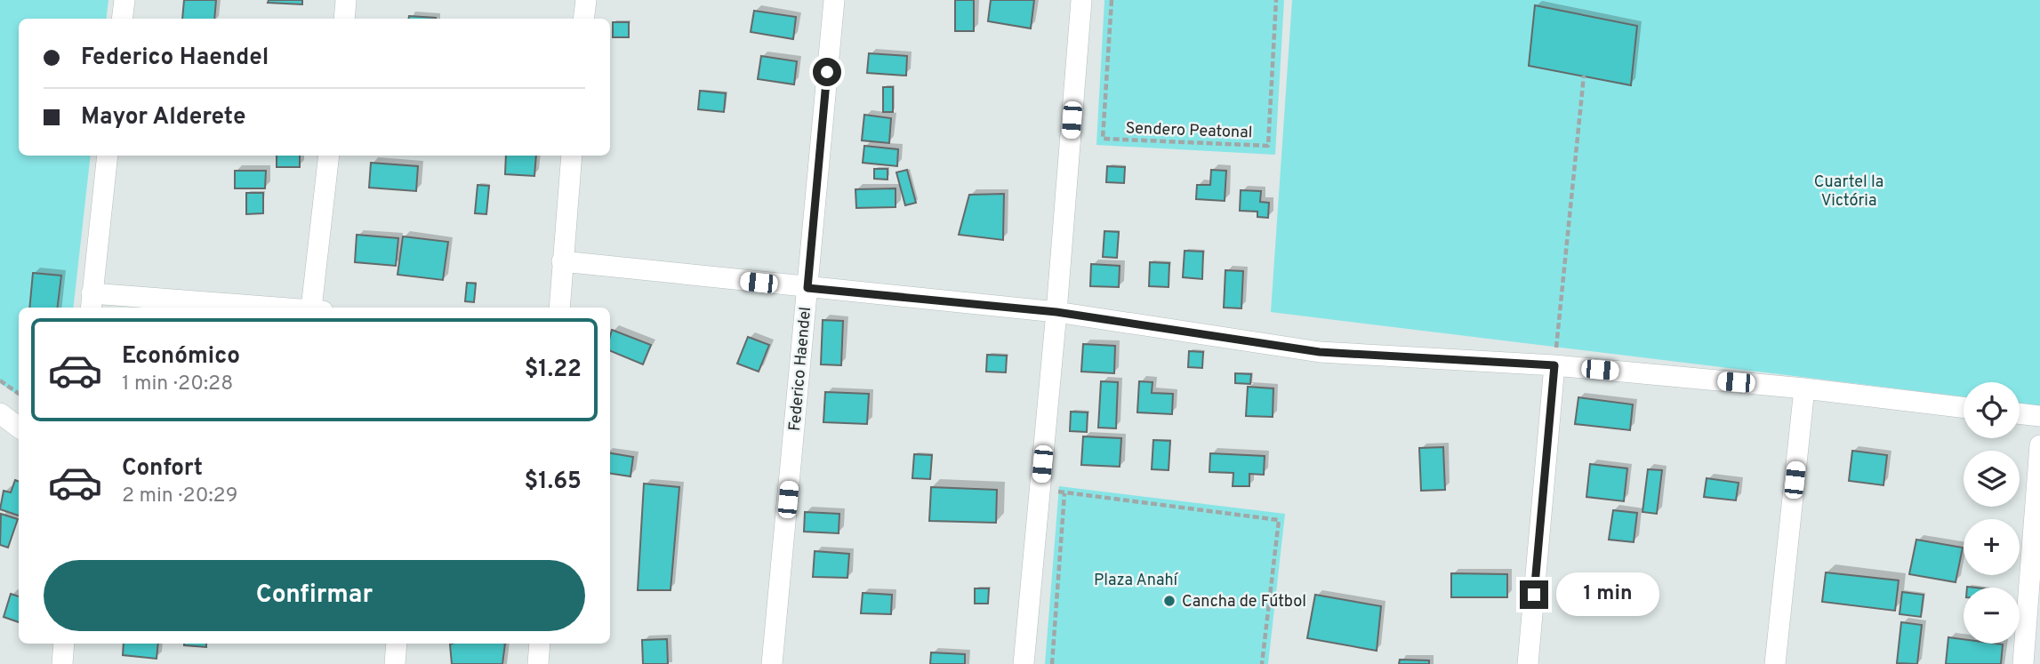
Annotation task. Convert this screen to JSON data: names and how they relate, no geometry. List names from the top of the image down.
{
  "streets": {
    "street": ["Federico Haendel"],
    "path": ["Sendero Peatonal"]
  },
  "parks": ["Cuartel la Victória", "Plaza Anahí"],
  "places": ["Cancha de Fútbol"],
  "page": {
    "banner": ["Federico Haendel", "Mayor Alderete"],
    "list": [
      {
        "name": "Económico",
        "note": "1 min · 20:28",
        "value": "$1.22"
      },
      {
        "name": "Confort",
        "note": "2 min · 20:29",
        "value": "$1.65"
      }
    ],
    "map_buttons": ["+", "−"],
    "buttons": "Confirmar",
    "bubble": "1 min"
  }
}
